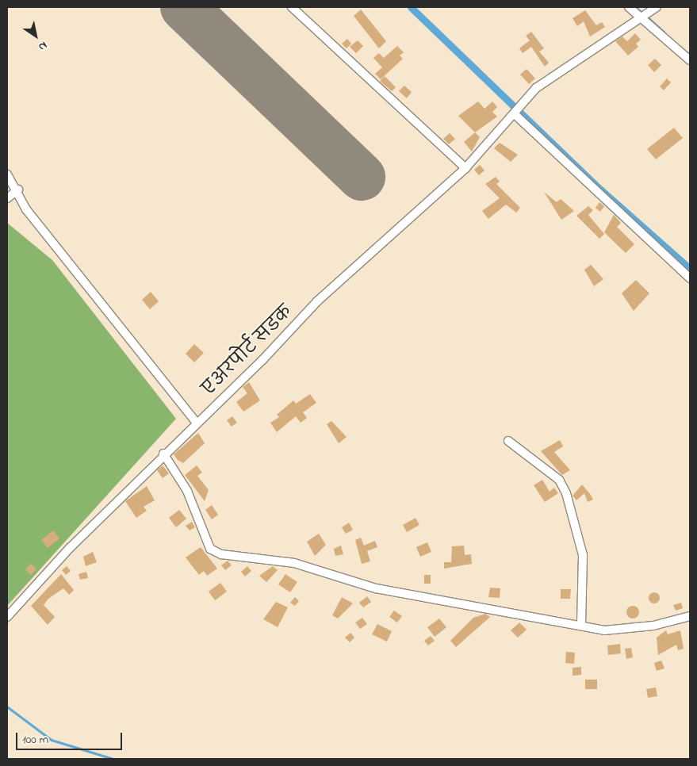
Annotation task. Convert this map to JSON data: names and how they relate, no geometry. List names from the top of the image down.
{
  "streets": {
    "street": ["एअरपोर्ट सडक"]
  },
  "scale_bar": "100 m",
  "north": "bottom right"
}
